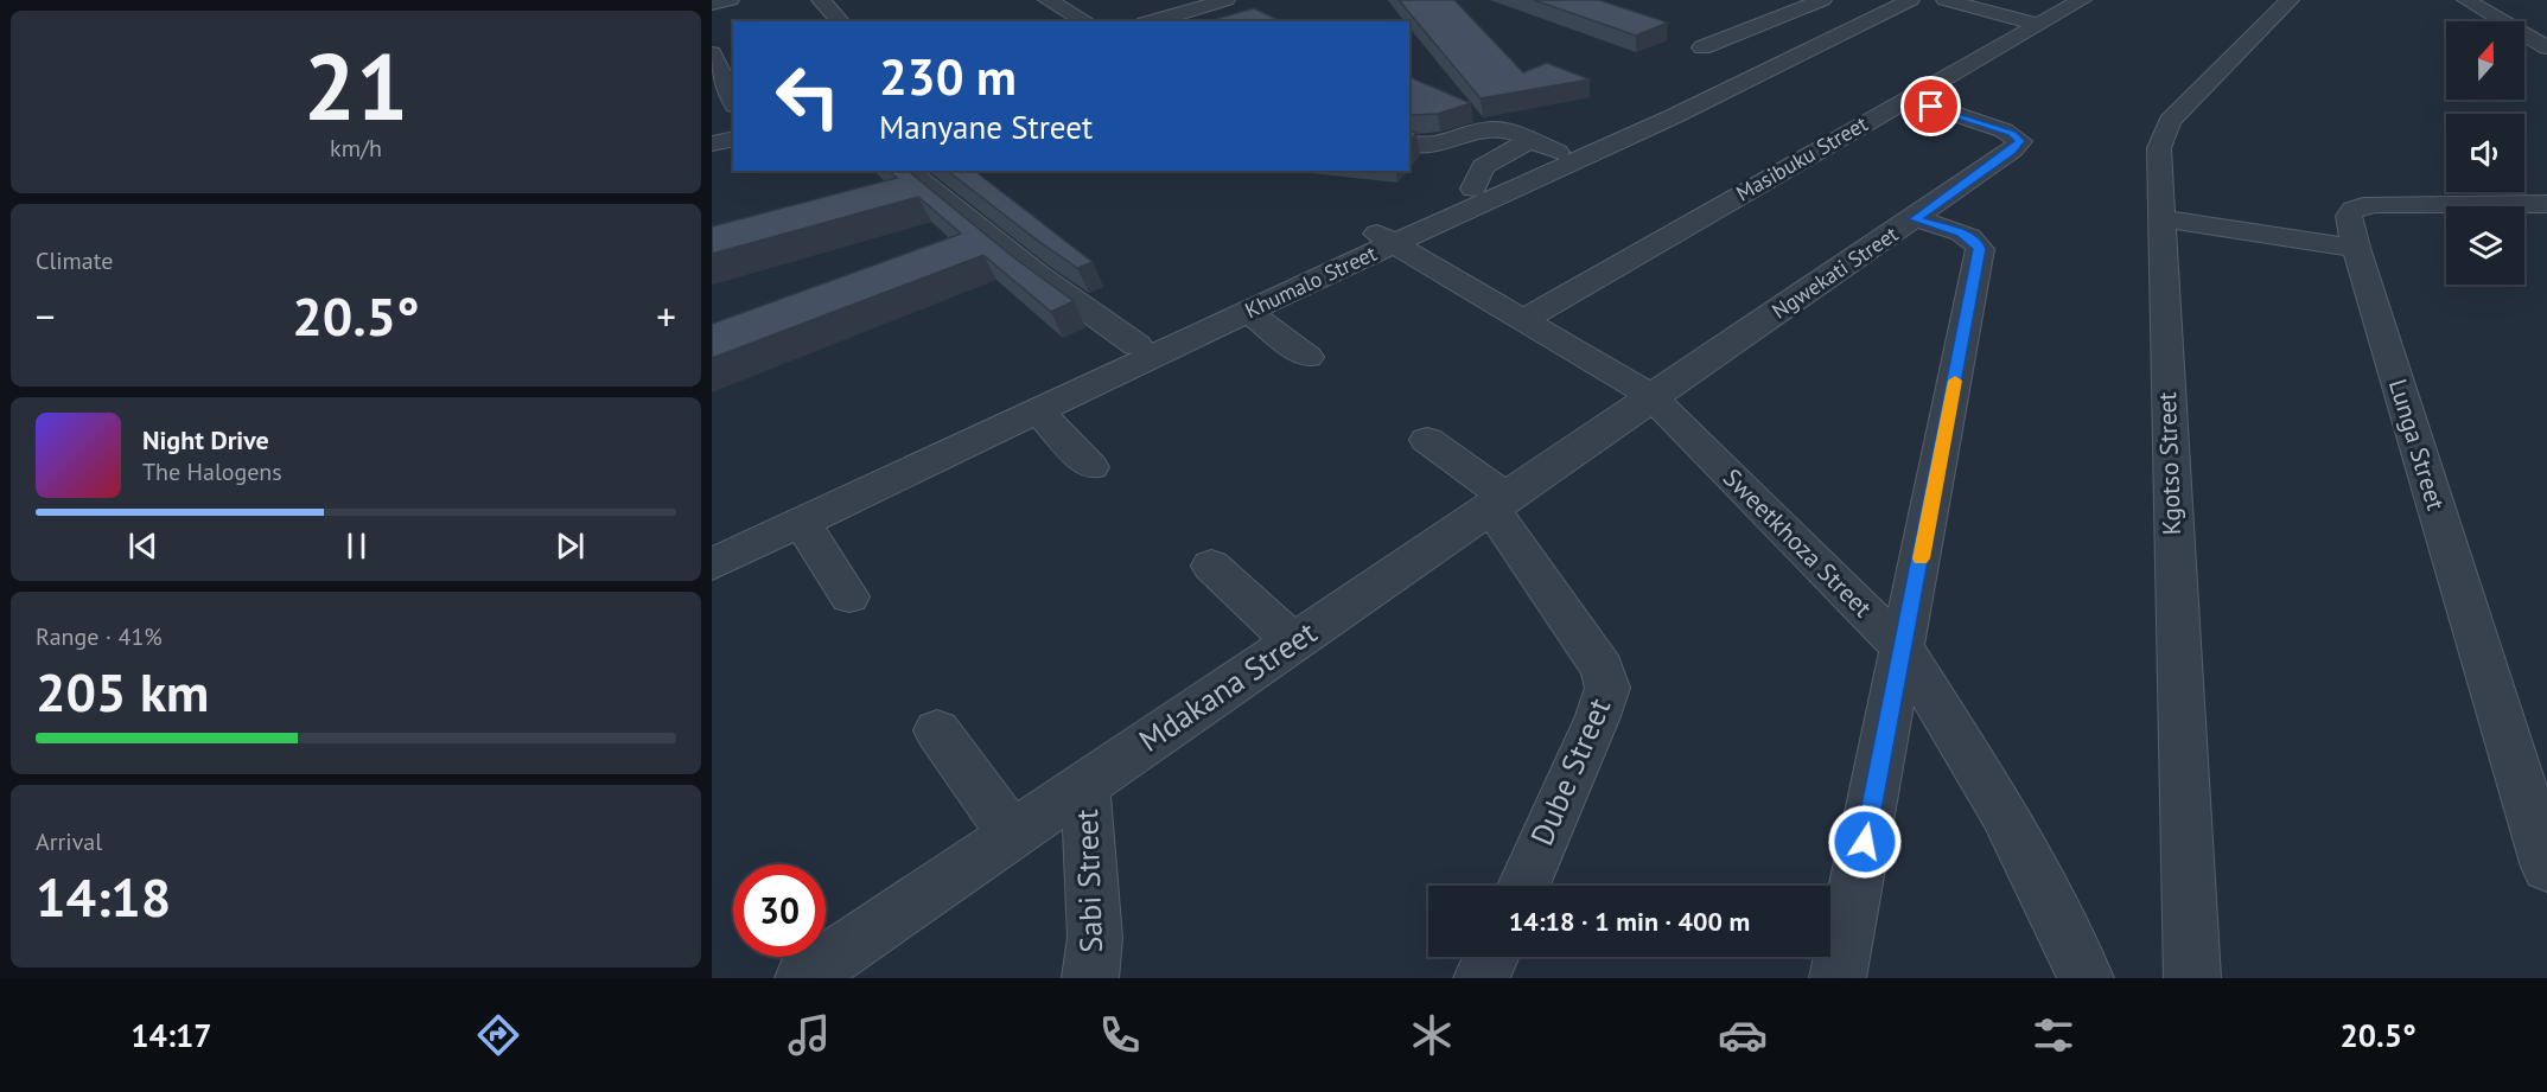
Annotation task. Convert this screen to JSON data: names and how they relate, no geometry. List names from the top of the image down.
{
  "streets": {
    "street": [
      "Masibuku Street",
      "Ngwekati Street",
      "Khumalo Street",
      "Lunga Street",
      "Kgotso Street",
      "Sweetkhoza Street",
      "Mdakana Street",
      "Dube Street",
      "Sabi Street"
    ]
  },
  "crossings": [
    ["Masibuku Street", "Ngwekati Street"],
    ["Masibuku Street", "Sweetkhoza Street"],
    ["Ngwekati Street", "Sweetkhoza Street"],
    ["Ngwekati Street", "Mdakana Street"],
    ["Khumalo Street", "Sweetkhoza Street"],
    ["Sweetkhoza Street", "Mdakana Street"],
    ["Mdakana Street", "Dube Street"],
    ["Mdakana Street", "Sabi Street"]
  ],
  "north": "top",
  "page": {
    "tile": [
      ["21", "km/h"],
      "Climate",
      ["Range · 41%", "205 km"],
      ["Arrival", "14:18"]
    ],
    "turn": ["230 m", "Manyane Street"],
    "heat": ["−", "20.5°", "+"],
    "song": ["Night Drive", "The Halogens"],
    "limit": "30",
    "trip": "14:18 · 1 min · 400 m",
    "tabs": ["14:17", "20.5°"]
  }
}
